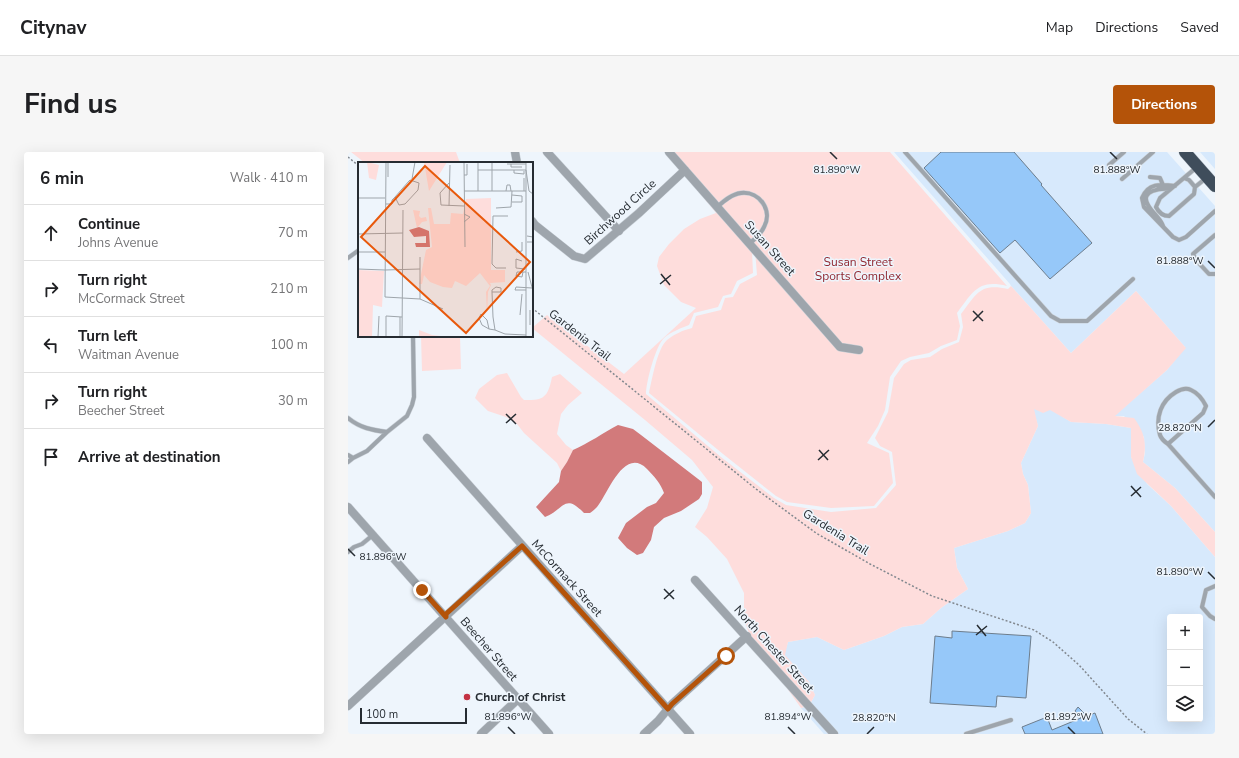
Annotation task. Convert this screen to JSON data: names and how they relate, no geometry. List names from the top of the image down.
{
  "streets": {
    "street": [
      "Birchwood Circle",
      "Susan Street",
      "McCormack Street",
      "Beecher Street",
      "North Chester Street"
    ],
    "path": ["Gardenia Trail"]
  },
  "crossings": [
    ["Birchwood Circle", "Susan Street"]
  ],
  "parks": ["Susan Street Sports Complex"],
  "places": ["Church of Christ"],
  "scale_bar": "100 m",
  "page": {
    "header": "Citynav",
    "nav": ["Map", "Directions", "Saved"],
    "title": "Find us",
    "buttons": "Directions",
    "heading": ["6 min", "Walk · 410 m"],
    "list": [
      ["Continue", "Johns Avenue", "70 m"],
      ["Turn right", "McCormack Street", "210 m"],
      ["Turn left", "Waitman Avenue", "100 m"],
      ["Turn right", "Beecher Street", "30 m"],
      "Arrive at destination"
    ],
    "map_buttons": ["+", "−"],
    "scale": "100 m"
  },
  "coordinates": [
    "81.890°W",
    "81.888°W",
    "28.820°N",
    "81.896°W",
    "81.894°W",
    "81.892°W"
  ]
}
